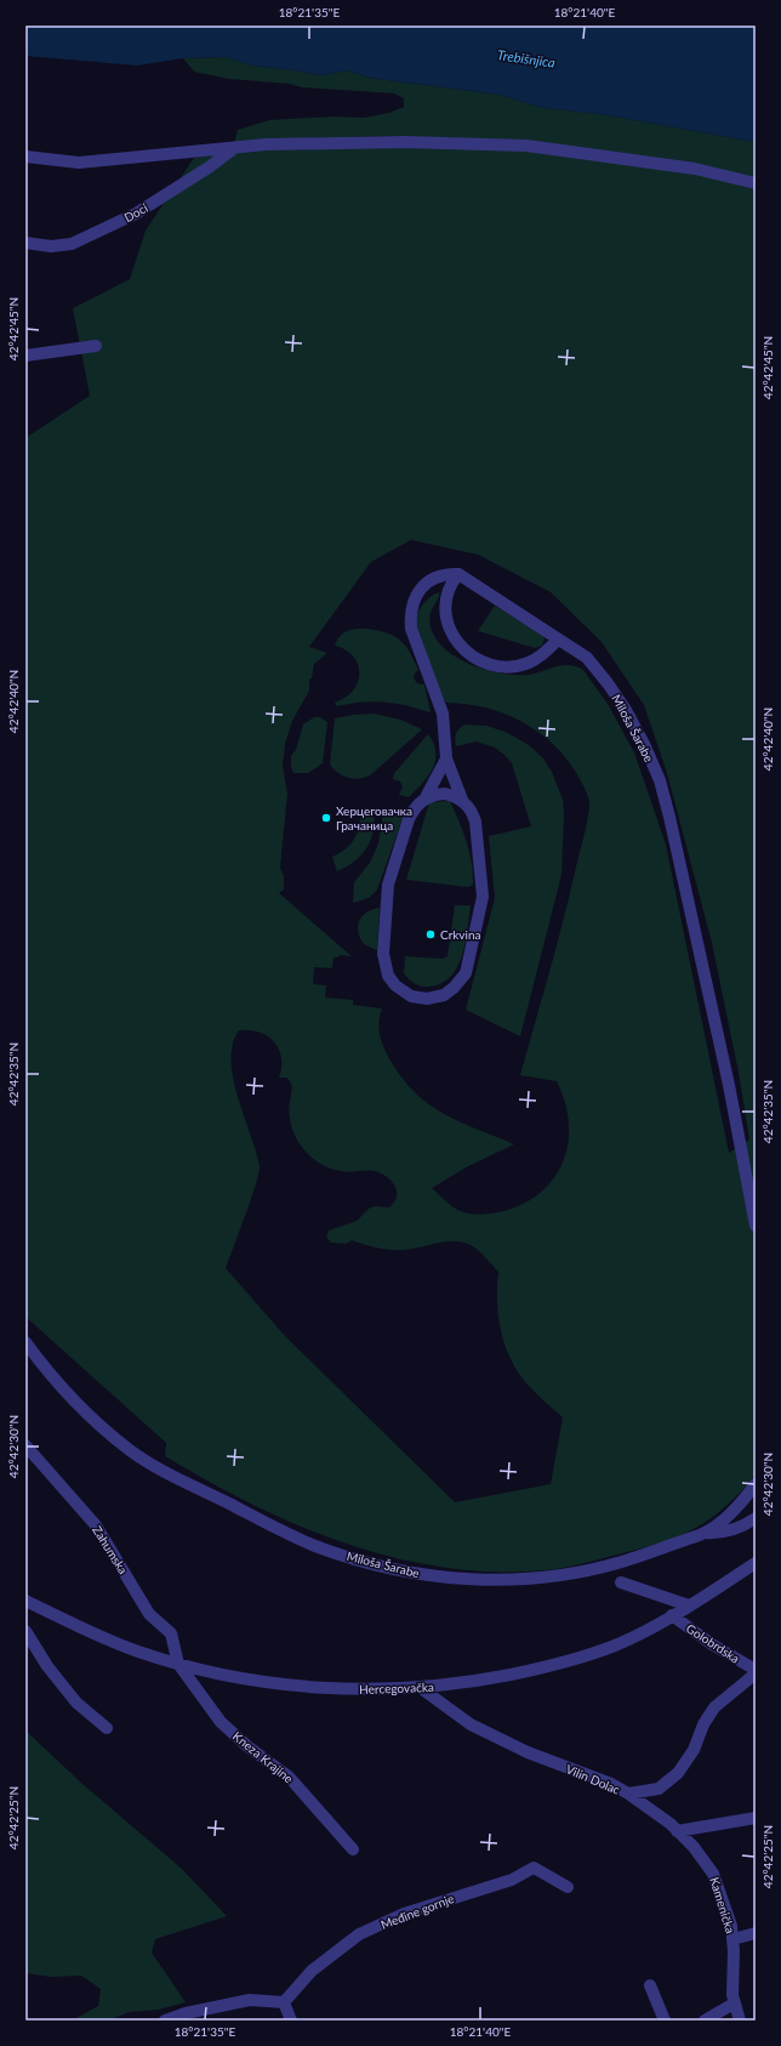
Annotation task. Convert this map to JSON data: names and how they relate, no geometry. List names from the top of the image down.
{
  "streets": {
    "street": [
      "Doci",
      "Miloša Šarabe",
      "Zahumska",
      "Golobrdska",
      "Hercegovačka",
      "Kneza Krajine",
      "Vilin Dolac",
      "Kamenička",
      "Međine gornje"
    ]
  },
  "crossings": [
    ["Zahumska", "Hercegovačka"],
    ["Zahumska", "Kneza Krajine"],
    ["Golobrdska", "Hercegovačka"],
    ["Golobrdska", "Vilin Dolac"],
    ["Hercegovačka", "Kneza Krajine"],
    ["Hercegovačka", "Vilin Dolac"],
    ["Vilin Dolac", "Kamenička"]
  ],
  "water": ["Trebišnjica"],
  "places": ["Херцеговачка Грачаница", "Crkvina"],
  "coordinates": [
    "18°21'35\"E",
    "18°21'40\"E",
    "42°42'45\"N",
    "42°42'40\"N",
    "42°42'35\"N",
    "42°42'30\"N",
    "42°42'25\"N"
  ]
}
